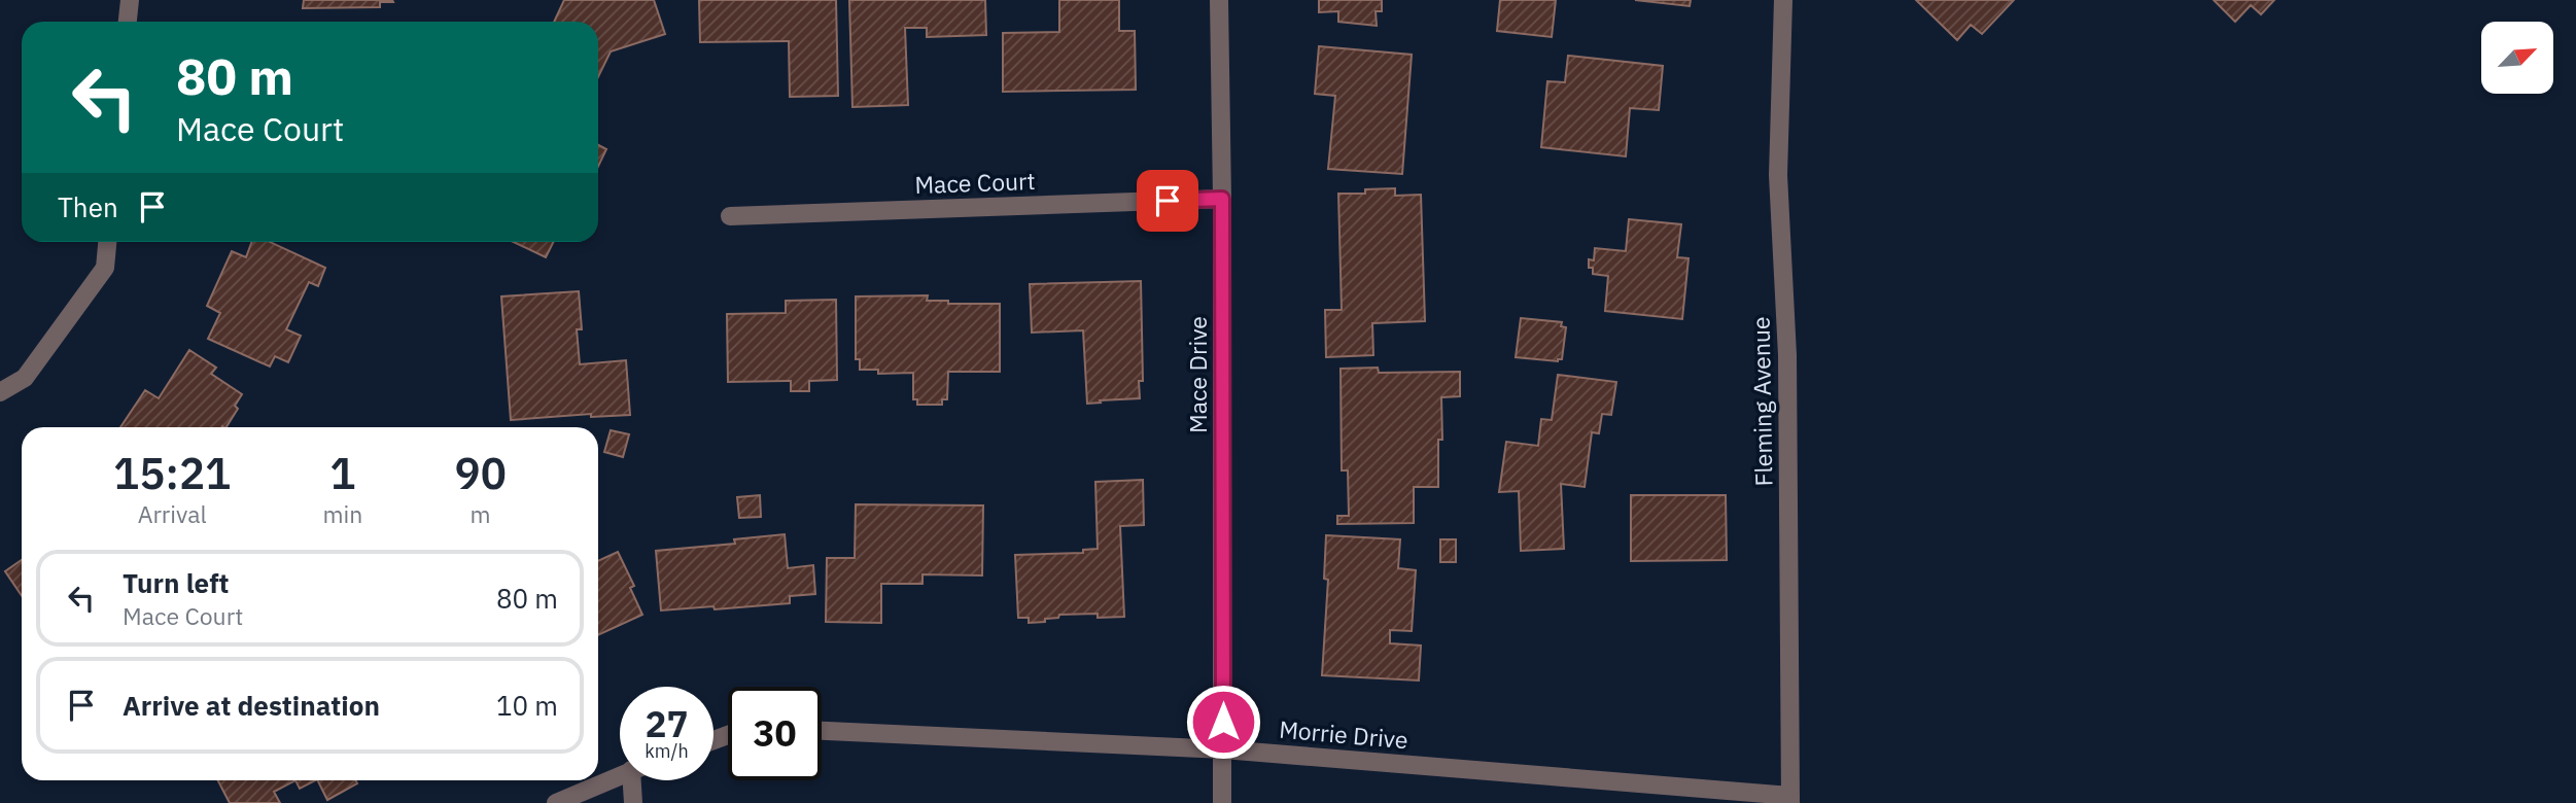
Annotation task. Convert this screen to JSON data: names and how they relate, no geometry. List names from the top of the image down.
{
  "streets": {
    "street": [
      "Mace Court",
      "Mace Drive",
      "Fleming Avenue",
      "Morrie Drive"
    ]
  },
  "crossings": [
    ["Mace Court", "Mace Drive"],
    ["Mace Drive", "Morrie Drive"],
    ["Fleming Avenue", "Morrie Drive"]
  ],
  "north": "top right",
  "page": {
    "turn": ["80 m", "Mace Court"],
    "then": "Then",
    "eta": [
      "15:21",
      "Arrival",
      "1",
      "min",
      "90",
      "m"
    ],
    "list": [
      {
        "name": "Turn left",
        "note": "Mace Court",
        "value": "80 m"
      },
      {
        "name": "Arrive at destination",
        "value": "10 m"
      }
    ],
    "speed": "27 km/h",
    "limit": "30"
  }
}
